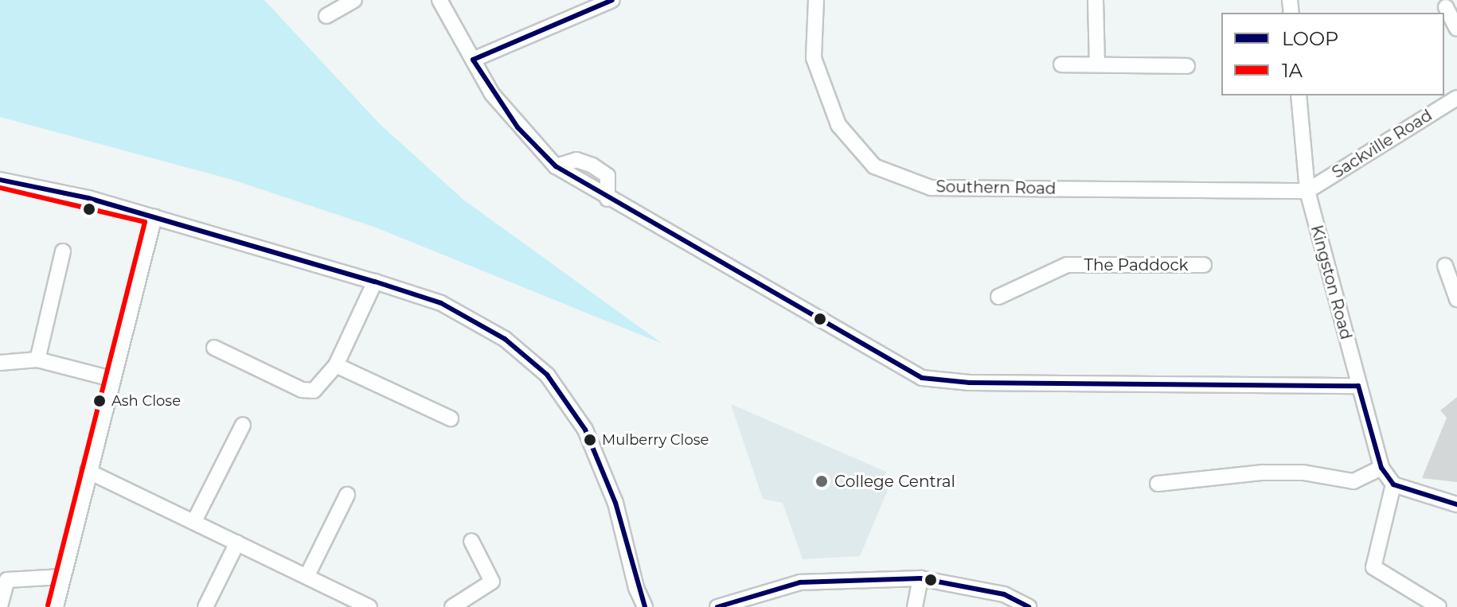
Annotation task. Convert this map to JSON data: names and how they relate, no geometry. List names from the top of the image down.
{
  "streets": {
    "street": [
      "Sackville Road",
      "Southern Road",
      "The Paddock",
      "Kingston Road"
    ]
  },
  "crossings": [
    ["Sackville Road", "Southern Road"],
    ["Sackville Road", "Kingston Road"],
    ["Southern Road", "Kingston Road"]
  ],
  "places": ["Ash Close", "Mulberry Close", "College Central"],
  "lines": ["transit line LOOP", "transit line 1A"],
  "legend": ["LOOP", "1A"]
}
